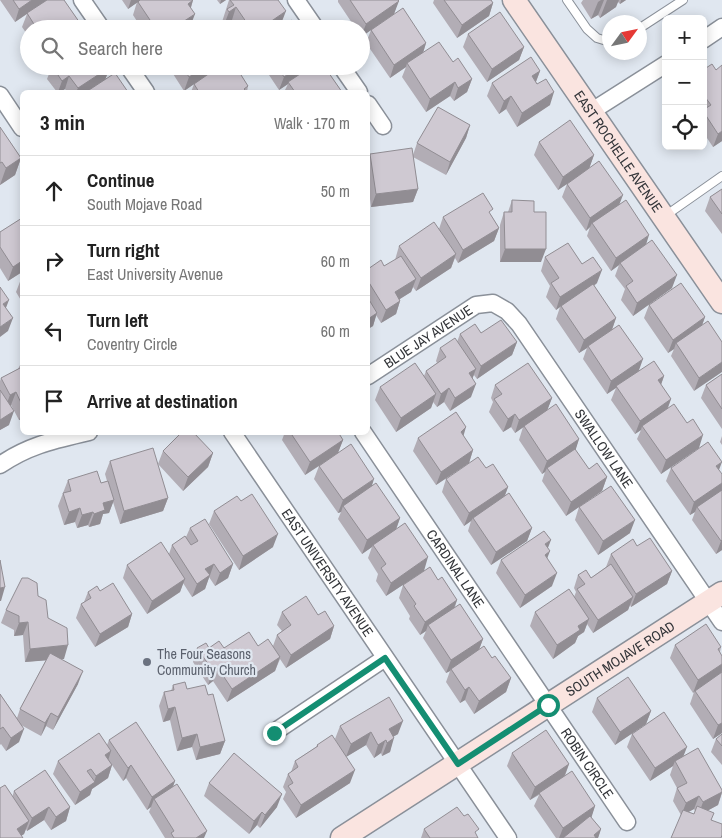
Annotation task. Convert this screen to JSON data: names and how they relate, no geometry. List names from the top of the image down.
{
  "streets": {
    "street": [
      "EAST ROCHELLE AVENUE",
      "BLUE JAY AVENUE",
      "SWALLOW LANE",
      "CARDINAL LANE",
      "EAST UNIVERSITY AVENUE",
      "SOUTH MOJAVE ROAD",
      "ROBIN CIRCLE"
    ]
  },
  "crossings": [
    ["BLUE JAY AVENUE", "SWALLOW LANE"],
    ["SWALLOW LANE", "SOUTH MOJAVE ROAD"],
    ["CARDINAL LANE", "SOUTH MOJAVE ROAD"],
    ["CARDINAL LANE", "ROBIN CIRCLE"],
    ["EAST UNIVERSITY AVENUE", "SOUTH MOJAVE ROAD"],
    ["SOUTH MOJAVE ROAD", "ROBIN CIRCLE"]
  ],
  "places": ["The Four Seasons Community Church"],
  "north": "top right",
  "page": {
    "map_buttons": ["+", "−"],
    "search": "Search here",
    "heading": ["3 min", "Walk · 170 m"],
    "list": [
      ["Continue", "South Mojave Road", "50 m"],
      ["Turn right", "East University Avenue", "60 m"],
      ["Turn left", "Coventry Circle", "60 m"],
      "Arrive at destination"
    ]
  }
}
